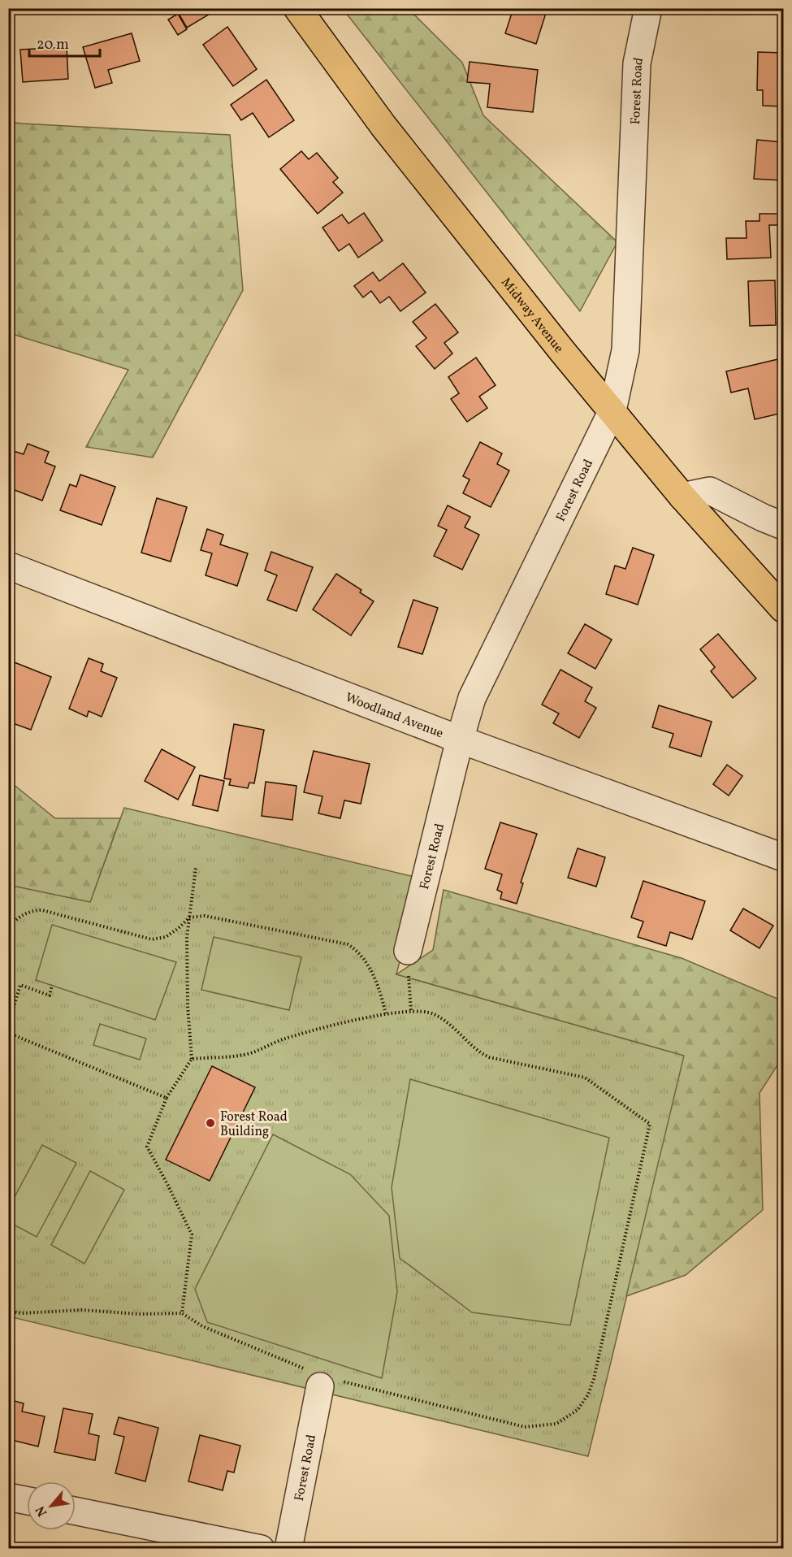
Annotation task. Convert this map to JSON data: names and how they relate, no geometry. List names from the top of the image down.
{
  "streets": {
    "main road": ["Midway Avenue"],
    "street": ["Forest Road", "Woodland Avenue"]
  },
  "crossings": [
    ["Forest Road", "Midway Avenue"],
    ["Forest Road", "Woodland Avenue"]
  ],
  "places": ["Forest Road Building"],
  "scale_bar": "20 m",
  "north": "bottom left"
}
